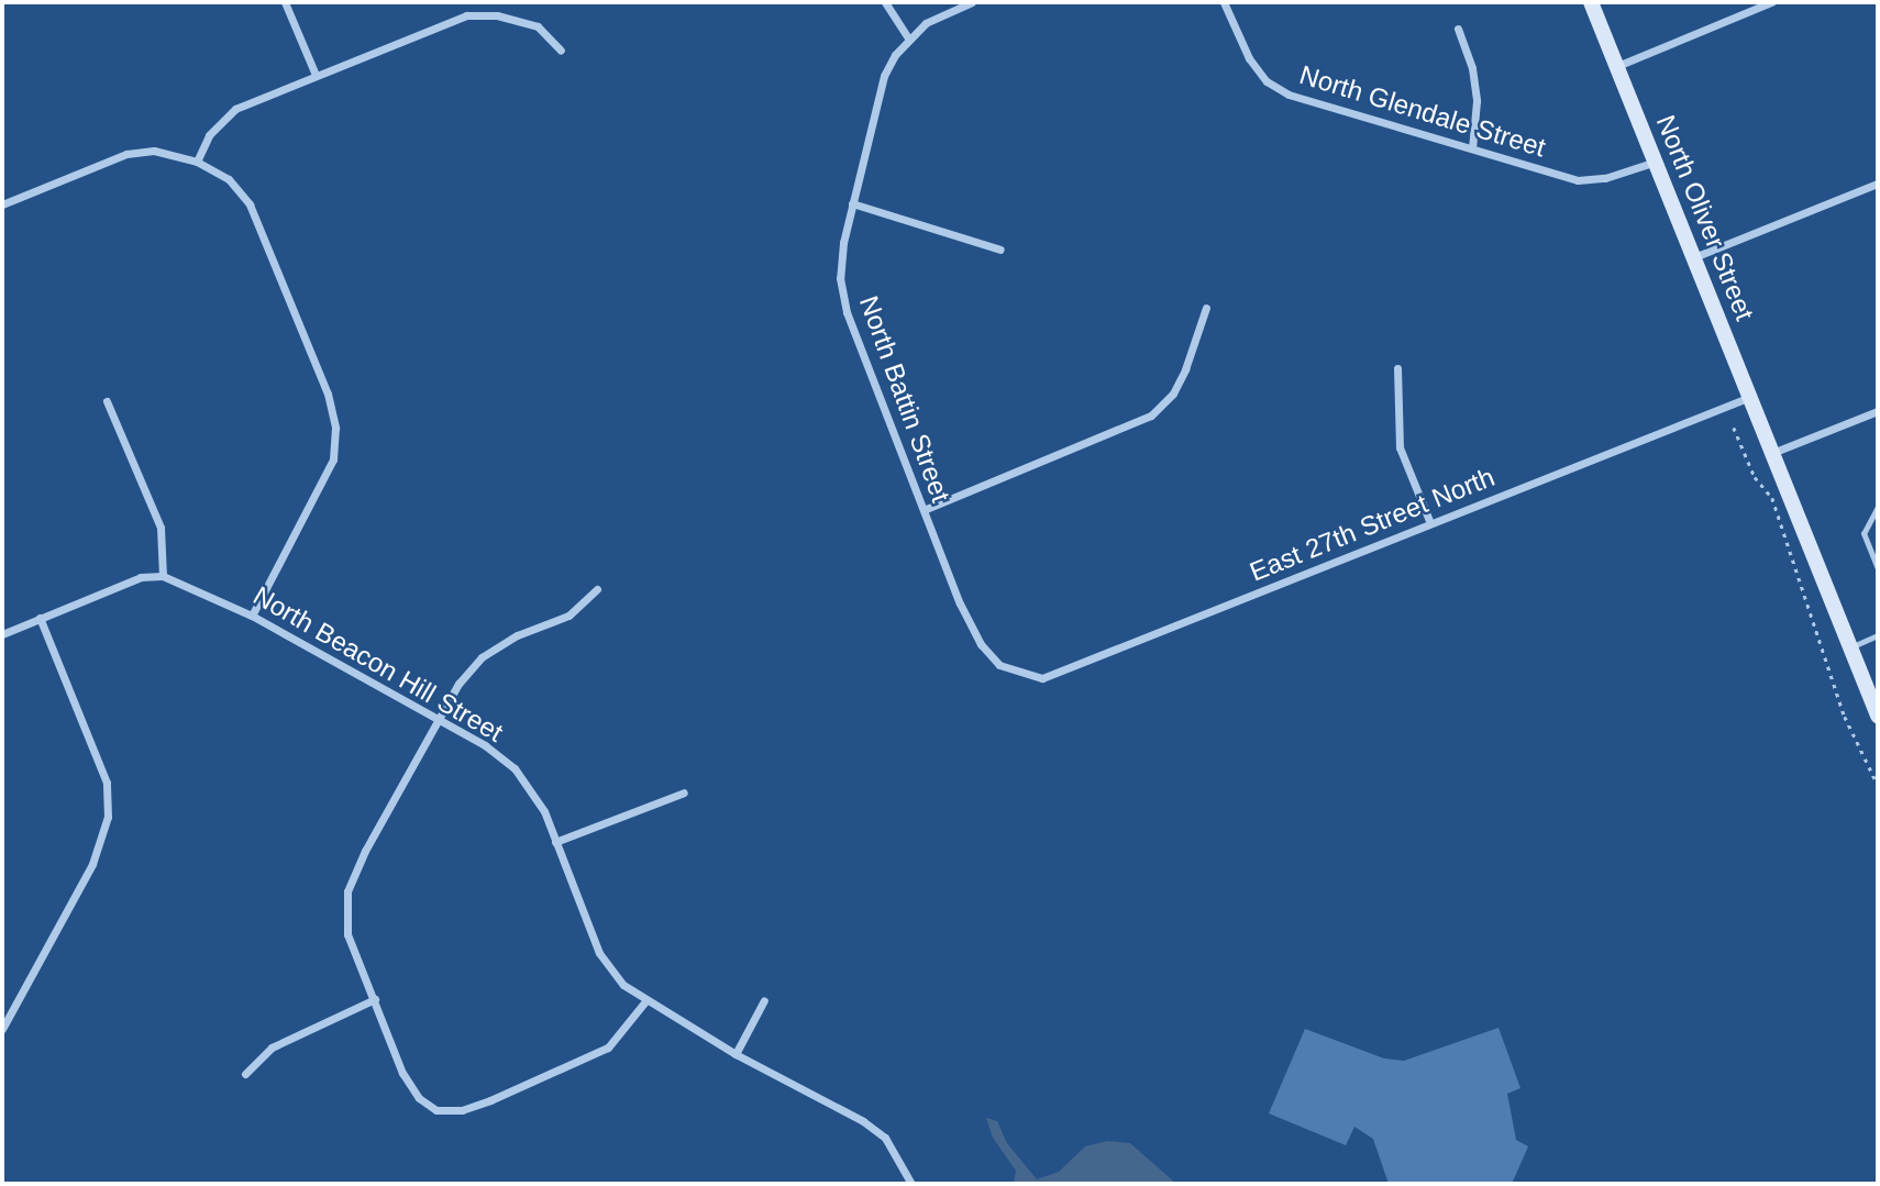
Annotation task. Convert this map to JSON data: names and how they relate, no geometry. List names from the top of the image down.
{
  "streets": {
    "main road": ["North Oliver Street"],
    "street": [
      "North Glendale Street",
      "North Battin Street",
      "East 27th Street North",
      "North Beacon Hill Street"
    ]
  },
  "crossings": [
    ["North Glendale Street", "North Oliver Street"],
    ["North Oliver Street", "East 27th Street North"],
    ["North Battin Street", "East 27th Street North"]
  ]
}
